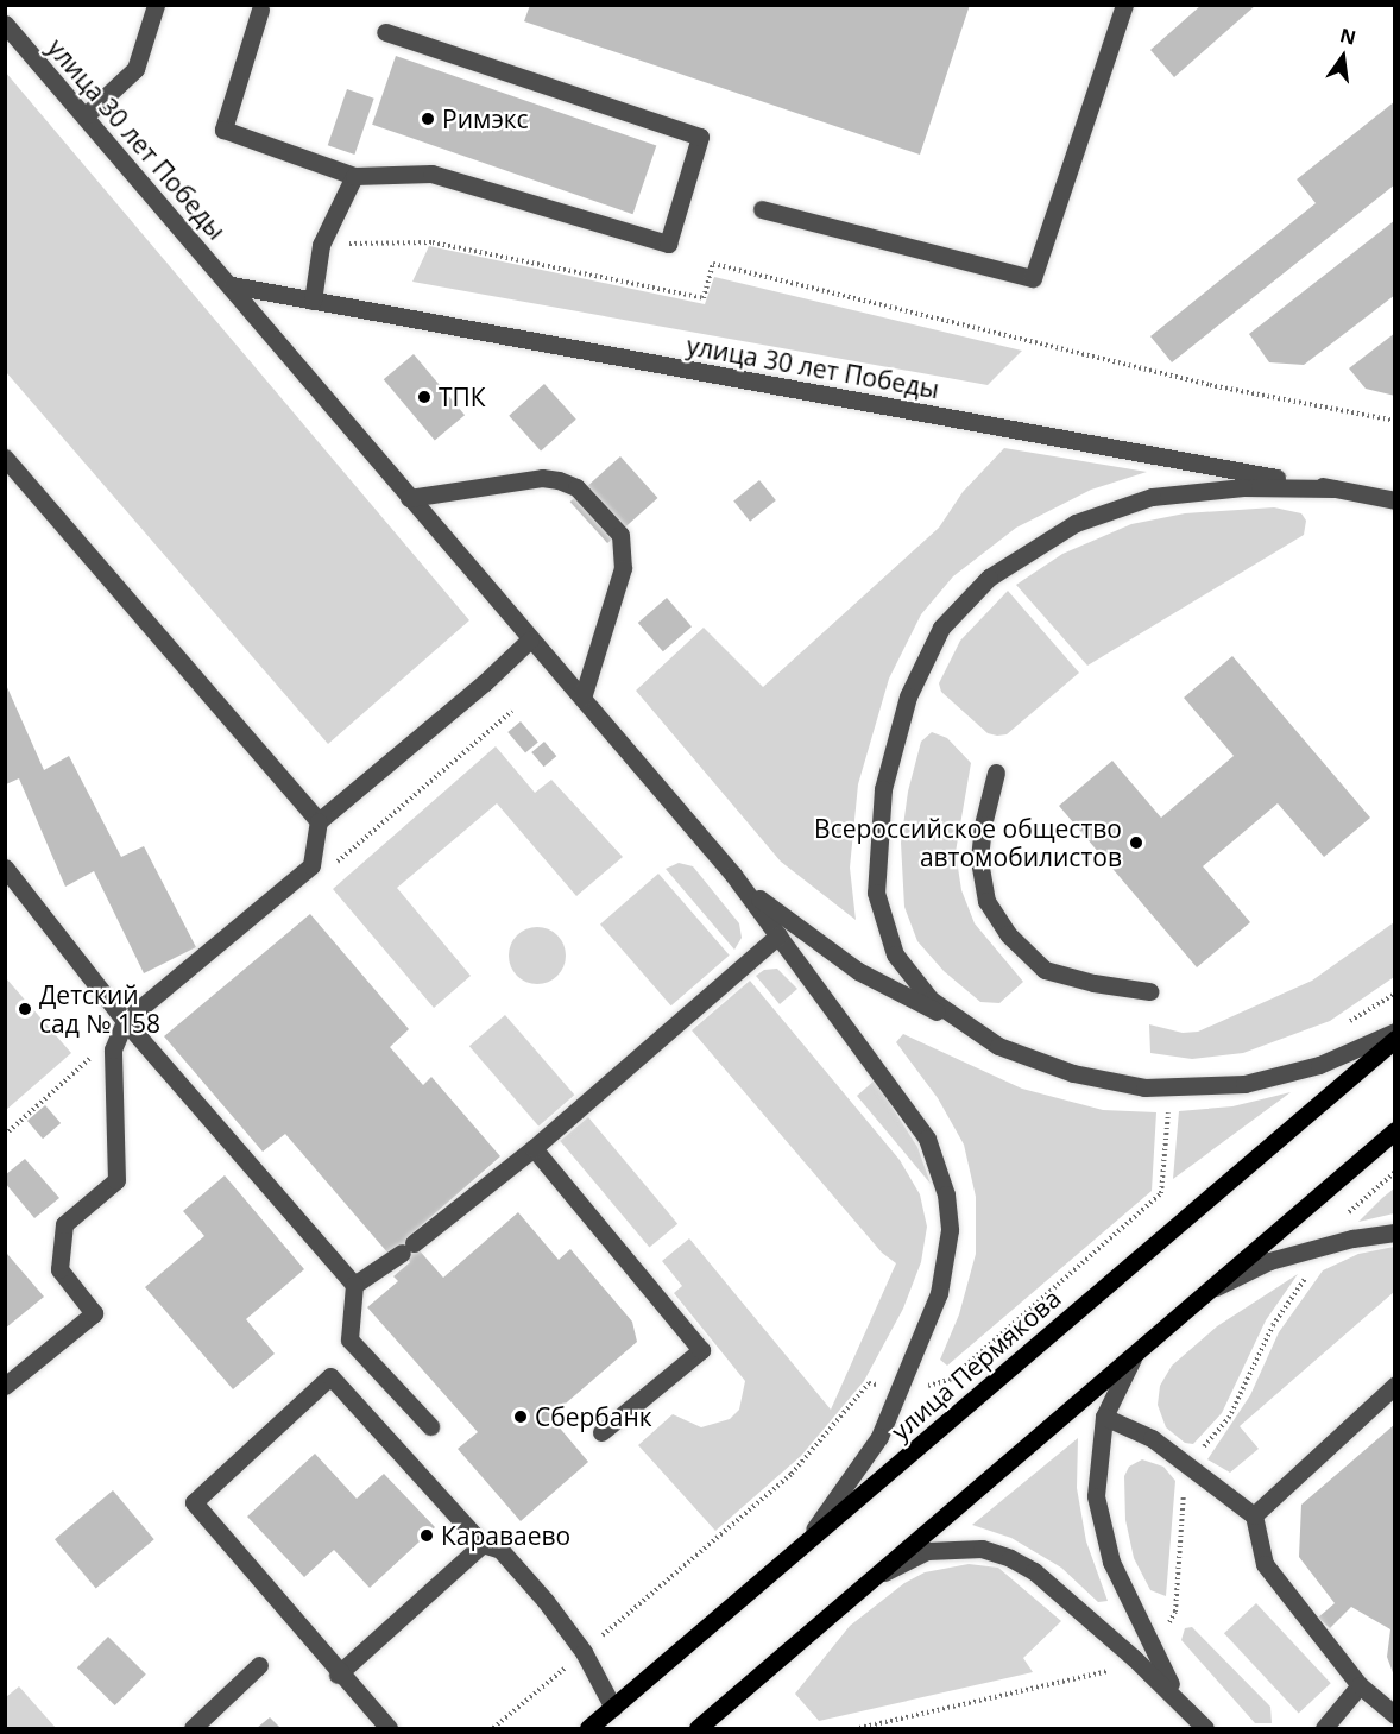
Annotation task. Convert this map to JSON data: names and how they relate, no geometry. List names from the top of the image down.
{
  "streets": {
    "main road": ["улица Пермякова"],
    "street": ["улица 30 лет Победы"]
  },
  "places": [
    "Римэкс",
    "ТПК",
    "Всероссийское общество автомобилистов",
    "Детский сад № 158",
    "Сбербанк",
    "Караваево"
  ],
  "north": "top"
}
